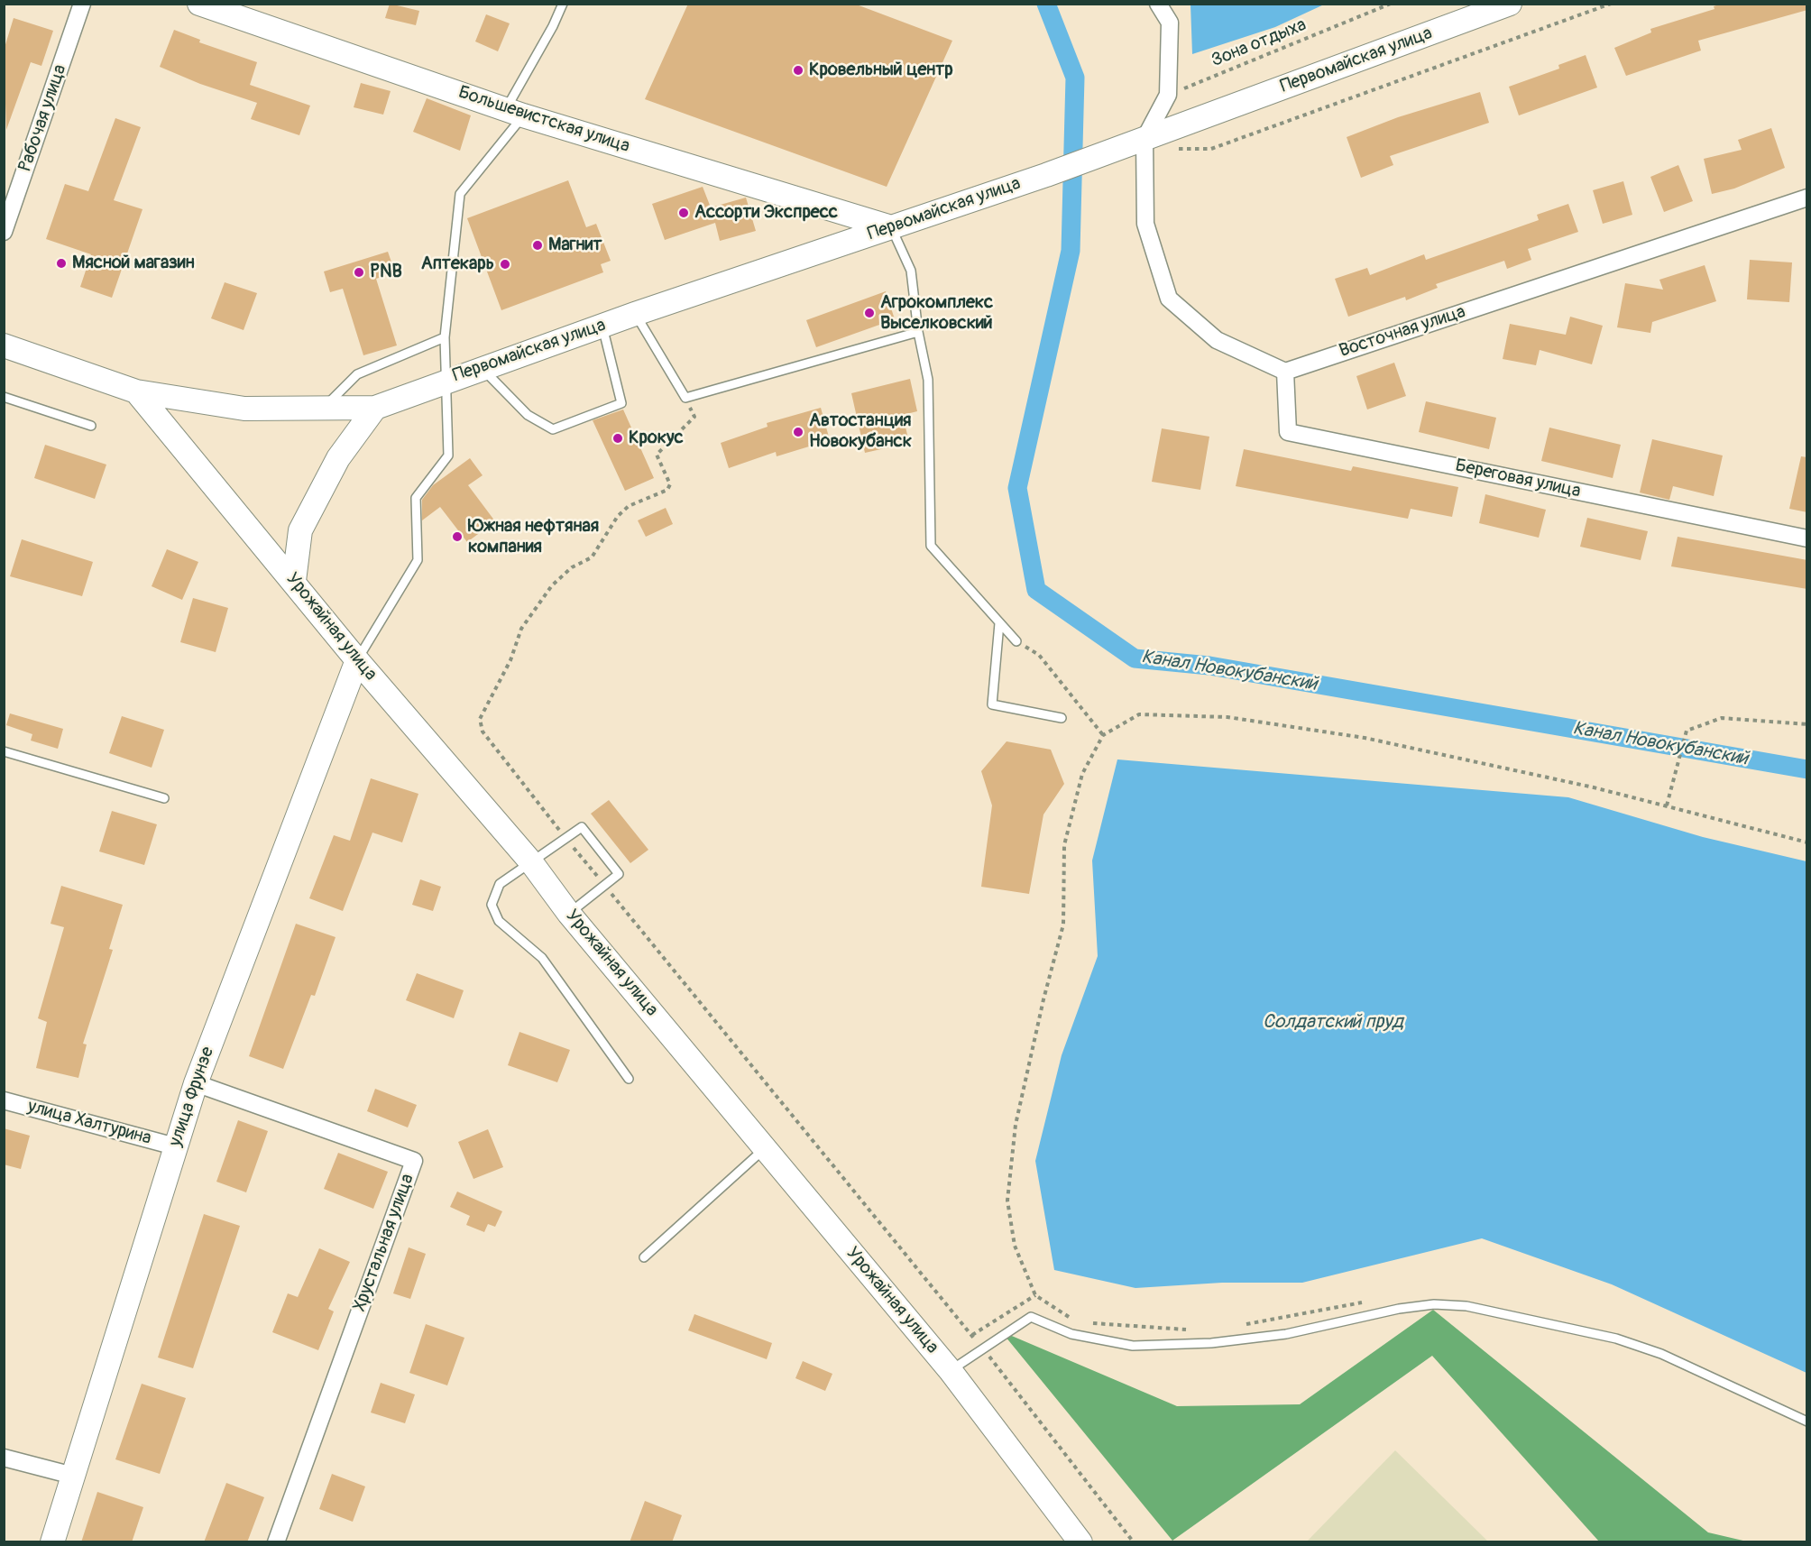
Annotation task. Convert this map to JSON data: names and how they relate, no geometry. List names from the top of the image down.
{
  "streets": {
    "main road": [
      "Первомайская улица",
      "Большевистская улица",
      "Урожайная улица",
      "улица Фрунзе"
    ],
    "street": [
      "Рабочая улица",
      "Восточная улица",
      "Береговая улица",
      "улица Халтурина",
      "Хрустальная улица"
    ],
    "path": ["Зона отдыха"]
  },
  "crossings": [
    ["Первомайская улица", "Большевистская улица"],
    ["Первомайская улица", "Урожайная улица"],
    ["Восточная улица", "Береговая улица"],
    ["Урожайная улица", "улица Фрунзе"],
    ["улица Фрунзе", "улица Халтурина"],
    ["улица Фрунзе", "Хрустальная улица"]
  ],
  "water": ["Канал Новокубанский", "Солдатский пруд"],
  "places": [
    "Кровельный центр",
    "Ассорти Экспресс",
    "Магнит",
    "Мясной магазин",
    "Аптекарь",
    "PNB",
    "Агрокомплекс Выселковский",
    "Автостанция Новокубанск",
    "Крокус",
    "Южная нефтяная компания"
  ]
}
